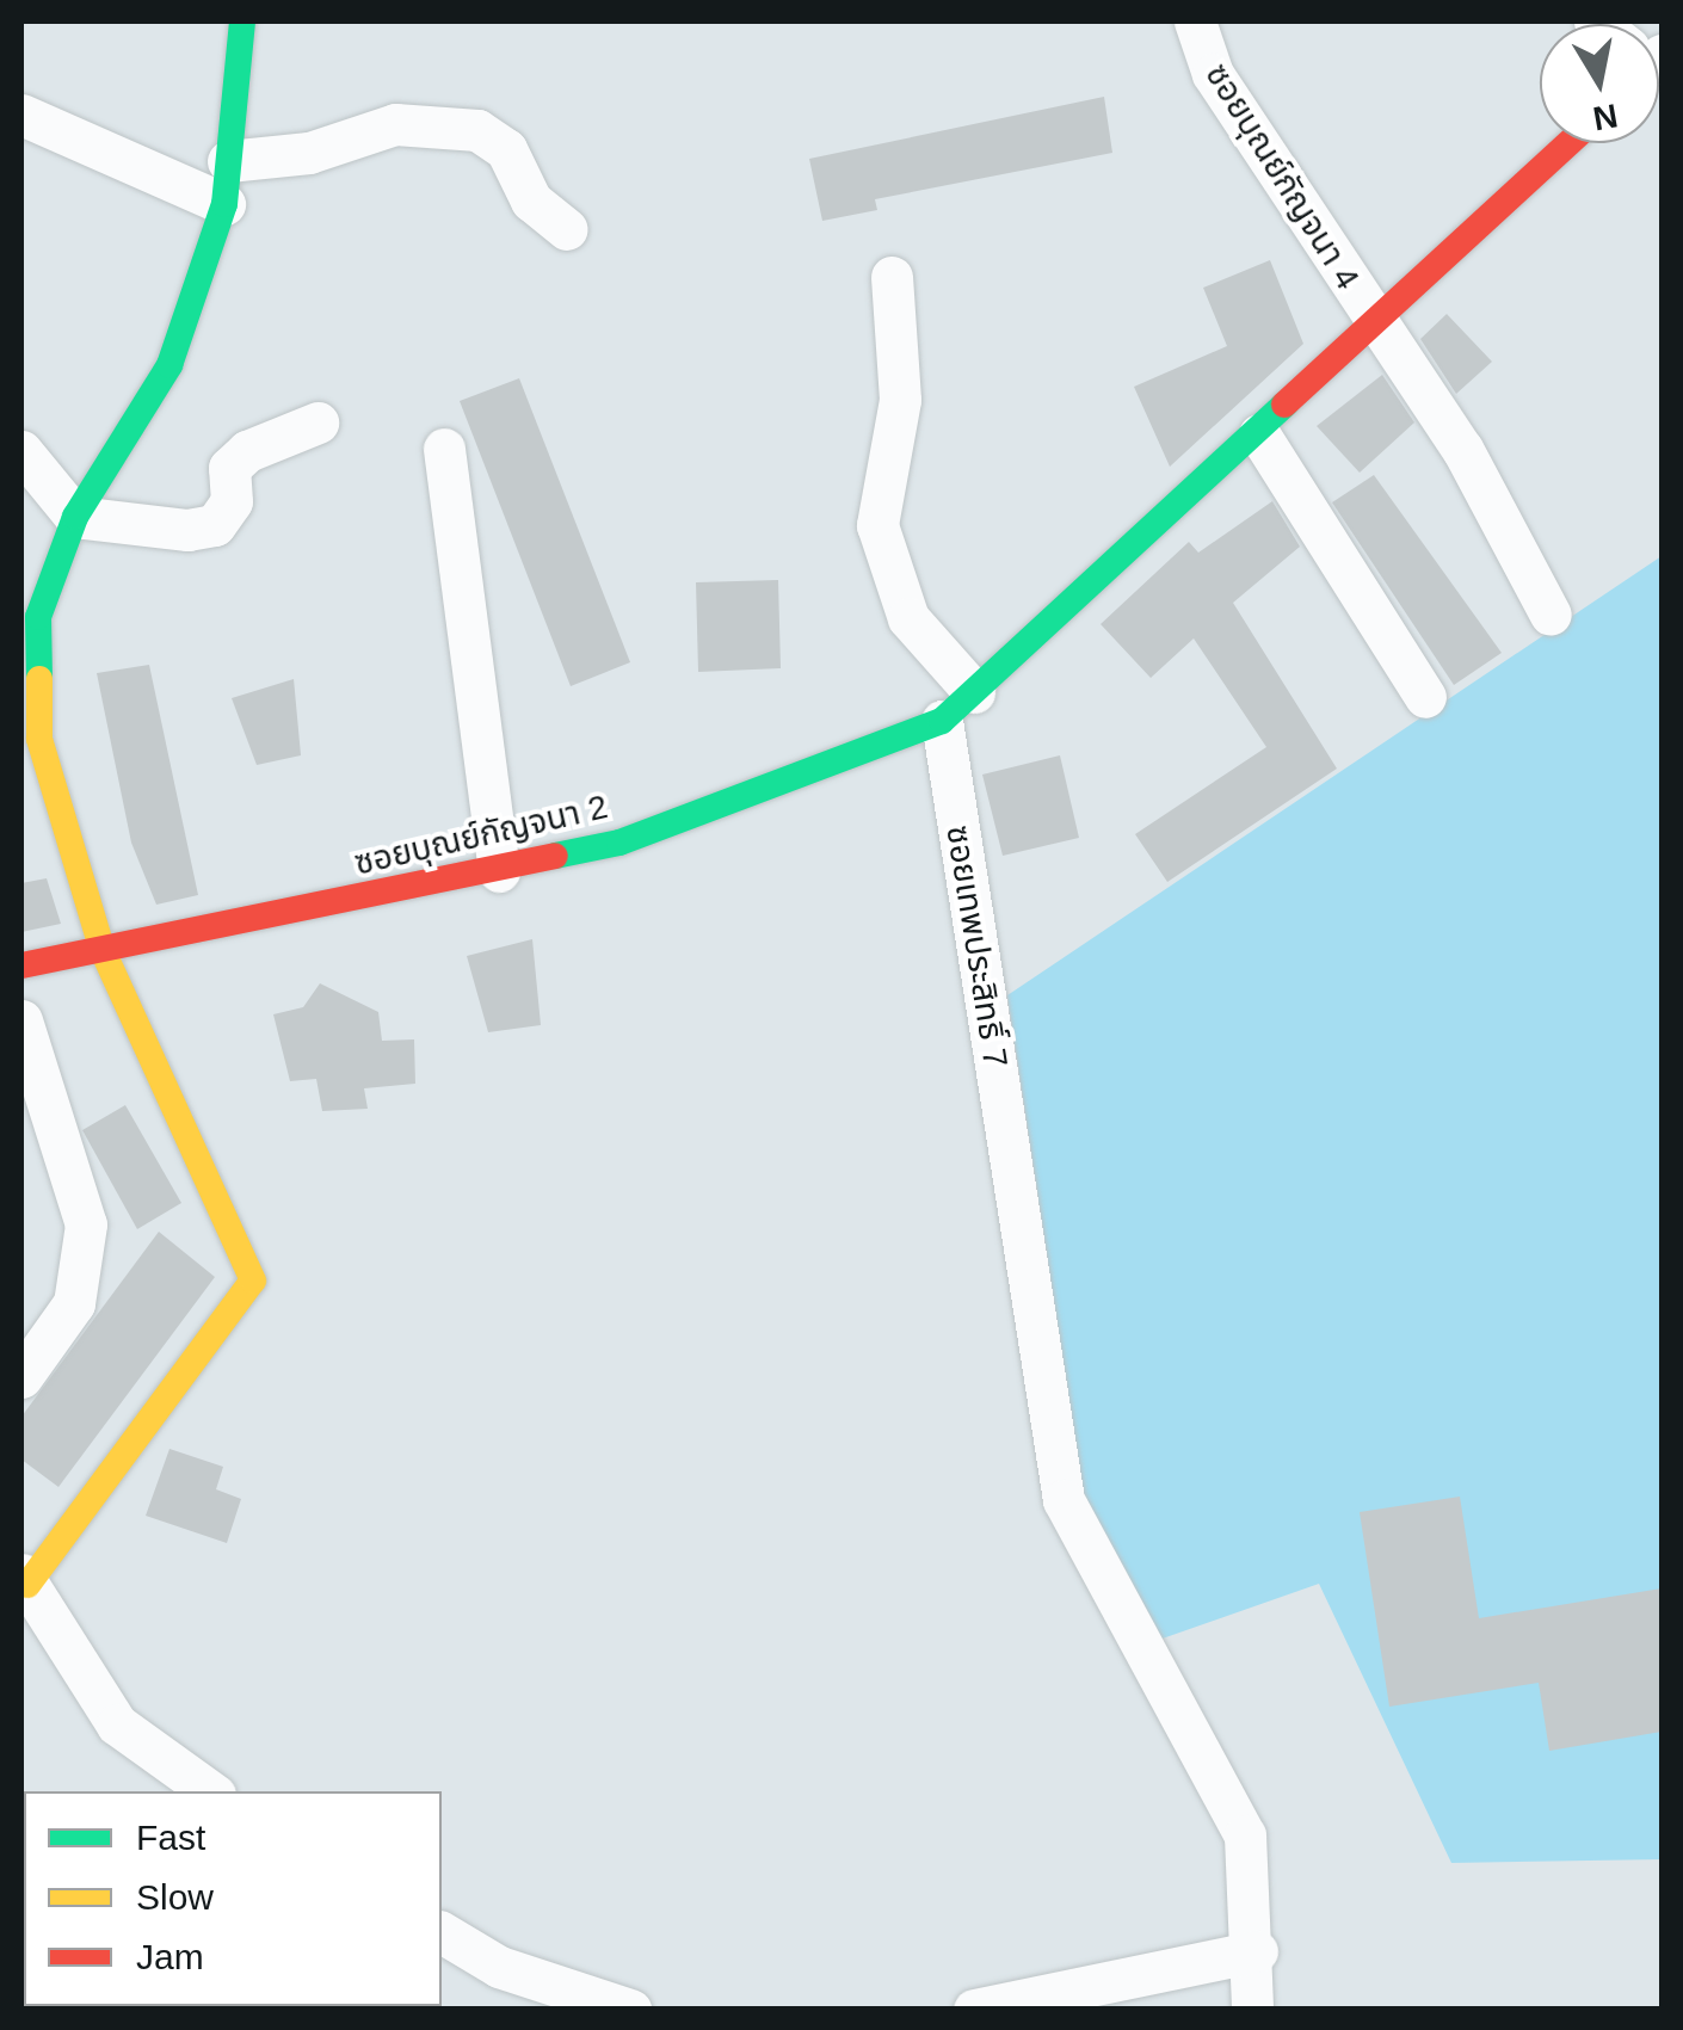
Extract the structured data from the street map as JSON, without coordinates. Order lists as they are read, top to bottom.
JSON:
{
  "streets": {
    "street": ["ซอยบุณย์กัญจนา 4", "ซอยบุณย์กัญจนา 2", "ซอยเทพประสิทธิ์ 7"]
  },
  "crossings": [
    ["ซอยบุณย์กัญจนา 2", "ซอยเทพประสิทธิ์ 7"]
  ],
  "legend": ["Fast", "Slow", "Jam"],
  "north": "bottom"
}
